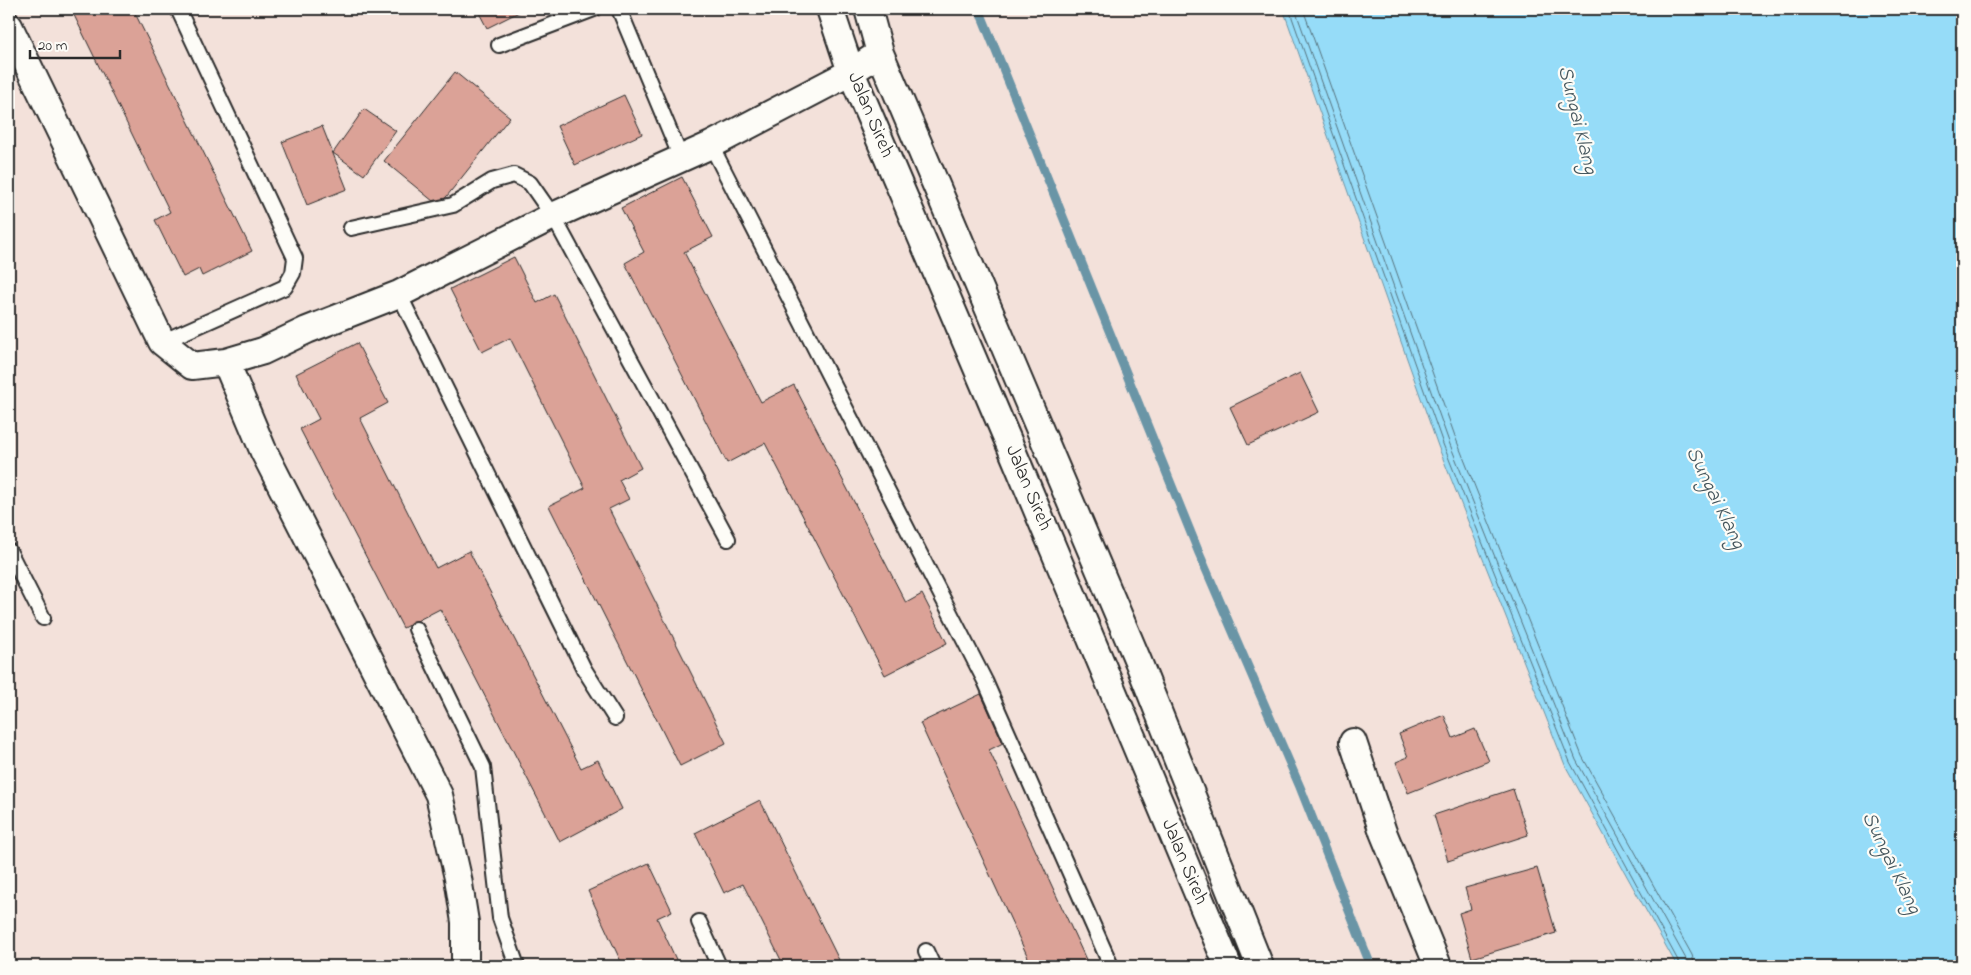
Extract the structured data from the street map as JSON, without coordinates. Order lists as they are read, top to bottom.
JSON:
{
  "streets": {
    "street": ["Jalan Sireh"]
  },
  "water": ["Sungai Klang"],
  "scale_bar": "20 m"
}
